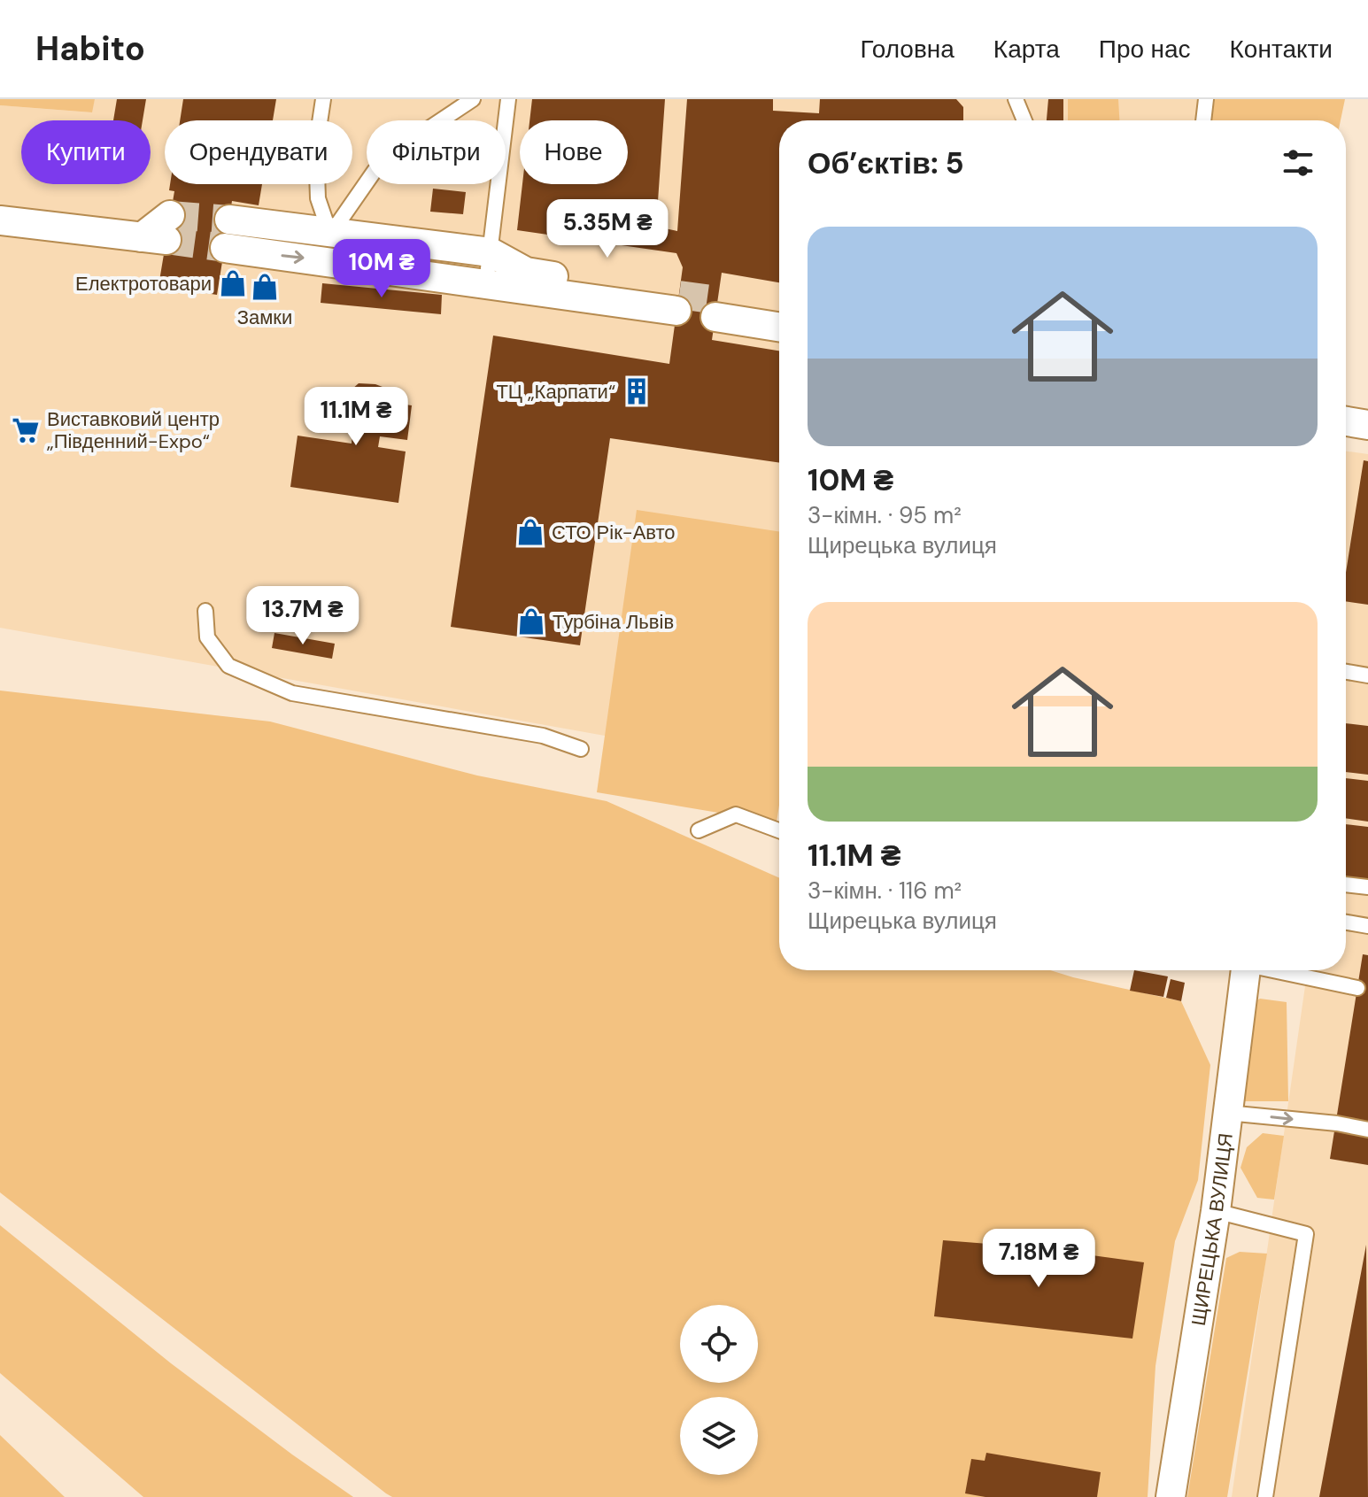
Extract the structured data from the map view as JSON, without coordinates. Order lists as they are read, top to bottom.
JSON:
{
  "streets": {
    "street": ["ЩИРЕЦЬКА ВУЛИЦЯ"]
  },
  "places": {
    "shop": [
      "Електротовари",
      "Замки",
      "СТО Рік-Авто",
      "Турбіна Львів"
    ],
    "building": ["ТЦ „Карпати“"],
    "supermarket": ["Виставковий центр „Південний-Expo“"]
  },
  "page": {
    "header": "Habito",
    "nav": [
      "Головна",
      "Карта",
      "Про нас",
      "Контакти"
    ],
    "chip": [
      "Купити",
      "Орендувати",
      "Фільтри",
      "Нове"
    ],
    "heading": "Об’єктів: 5",
    "price": [
      "5.35M ₴",
      "10M ₴",
      "11.1M ₴",
      "13.7M ₴",
      "7.18M ₴"
    ],
    "list": [
      {
        "name": "10M ₴",
        "note": "3-кімн. · 95 m² · Щирецька вулиця"
      },
      {
        "name": "11.1M ₴",
        "note": "3-кімн. · 116 m² · Щирецька вулиця"
      }
    ]
  }
}
